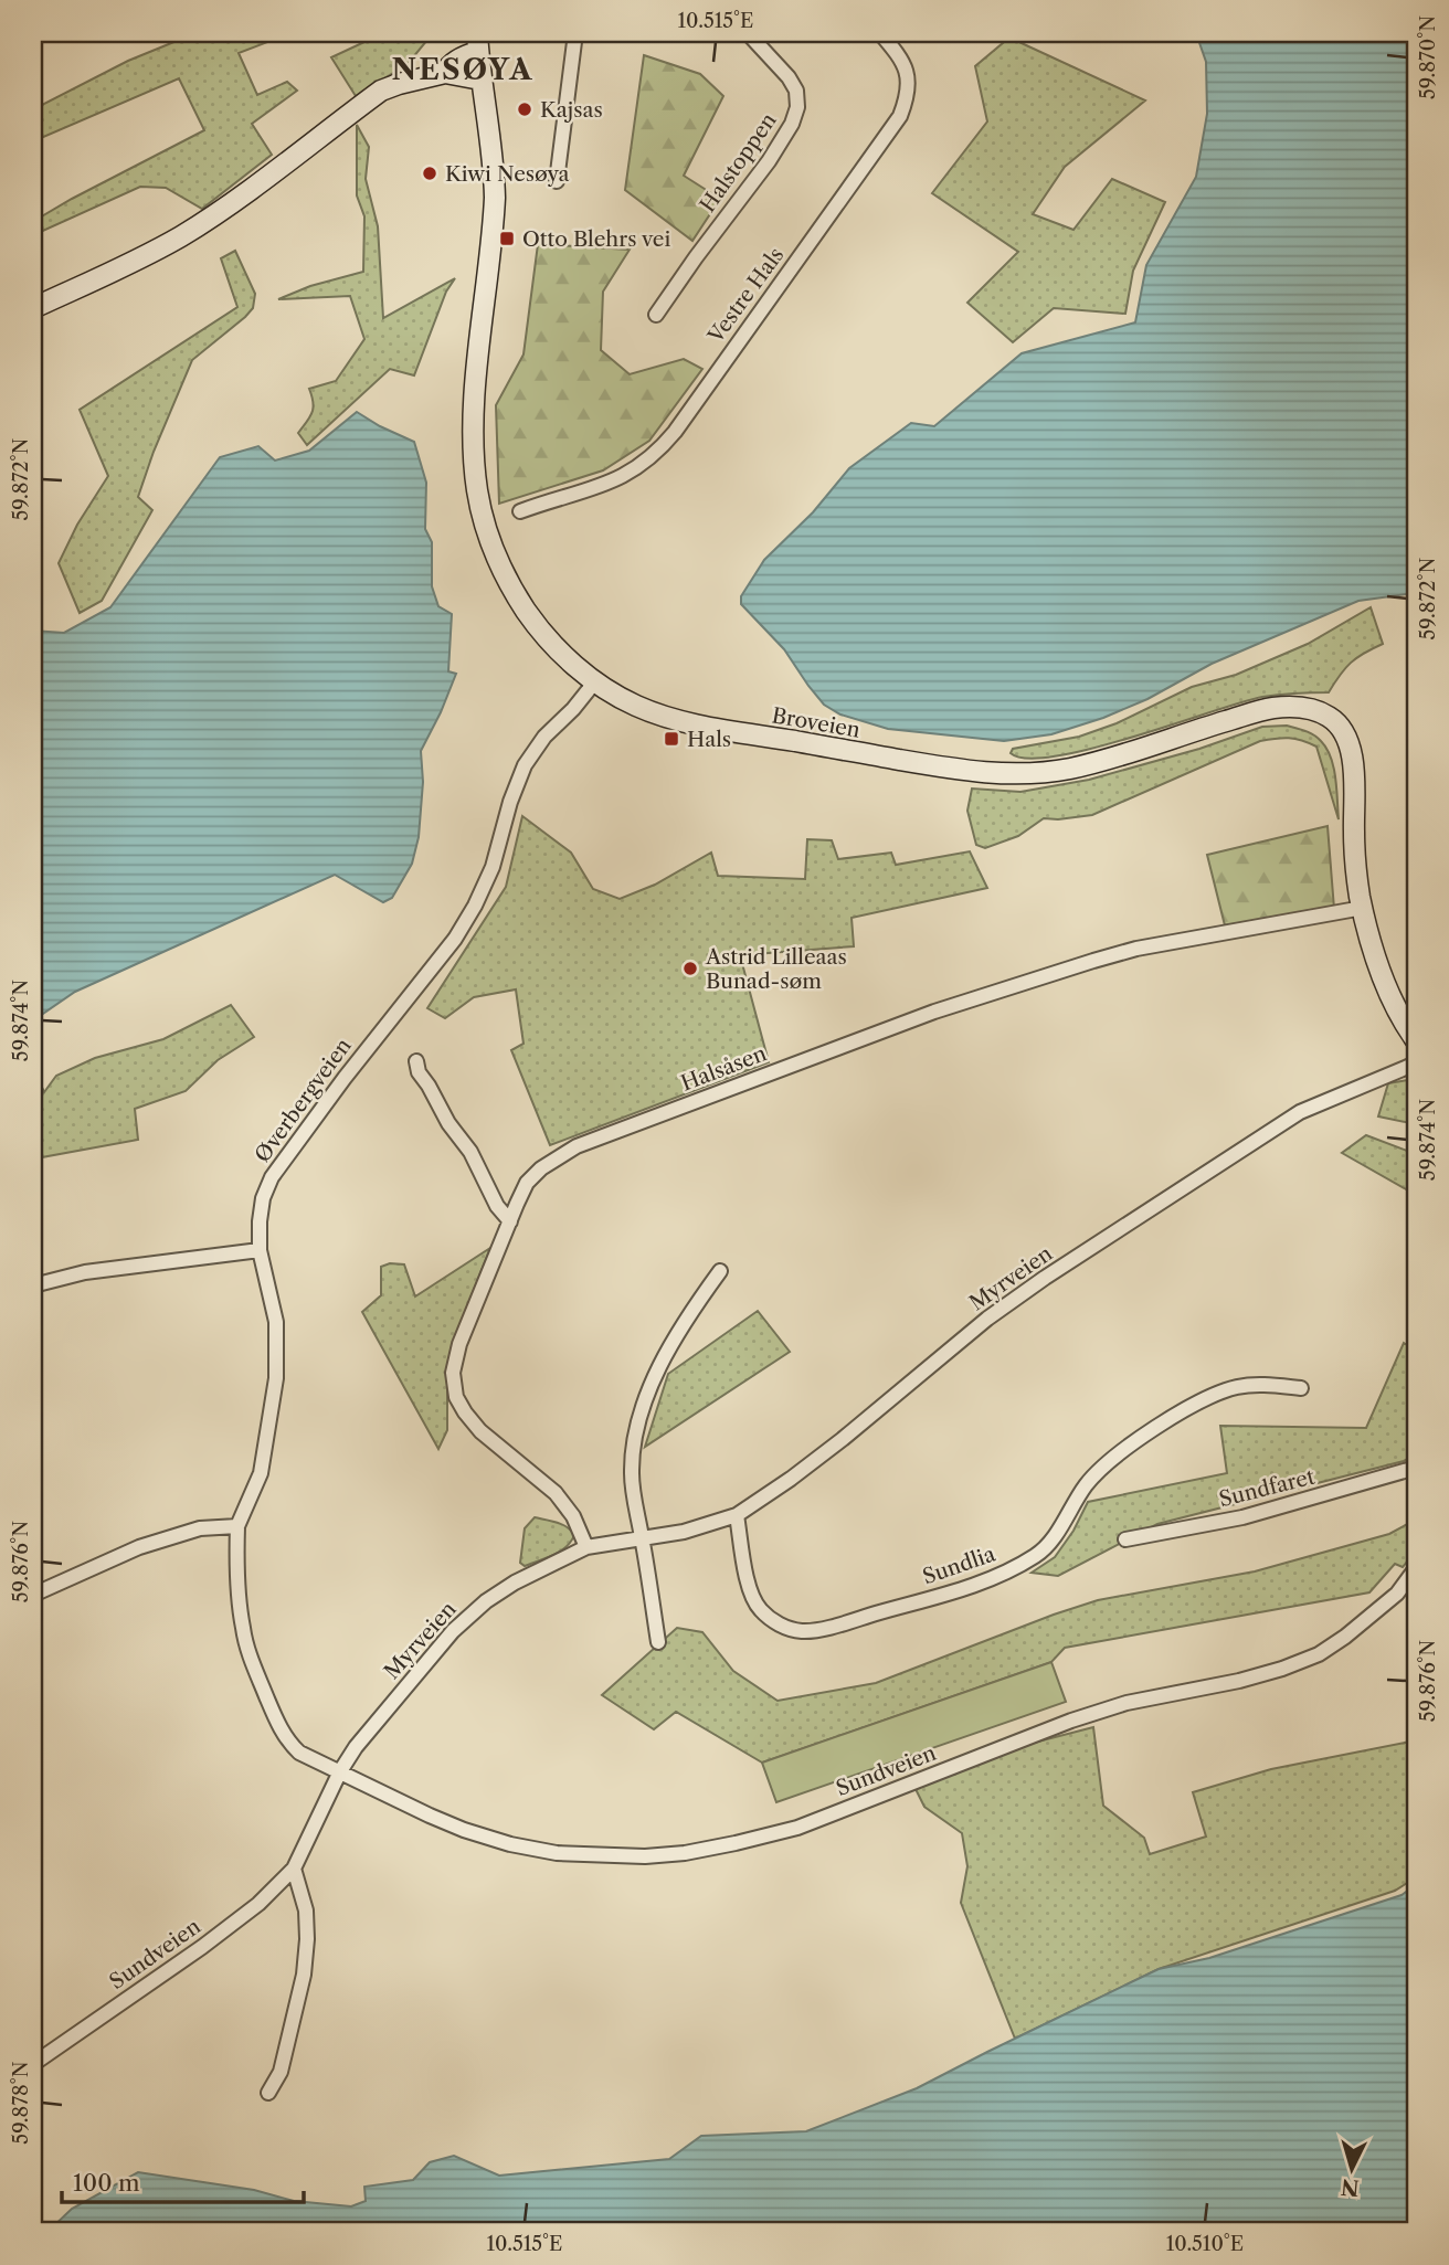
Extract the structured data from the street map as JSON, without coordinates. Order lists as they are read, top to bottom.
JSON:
{
  "streets": {
    "street": [
      "Halstoppen",
      "Vestre Hals",
      "Broveien",
      "Halsåsen",
      "Øverbergveien",
      "Myrveien",
      "Sundfaret",
      "Sundlia",
      "Sundveien"
    ]
  },
  "crossings": [
    ["Broveien", "Halsåsen"],
    ["Broveien", "Øverbergveien"],
    ["Halsåsen", "Myrveien"],
    ["Øverbergveien", "Sundveien"],
    ["Myrveien", "Sundlia"],
    ["Myrveien", "Sundveien"]
  ],
  "districts": ["NESØYA"],
  "places": {
    "other": ["Kajsas", "Kiwi Nesøya", "Astrid Lilleaas Bunad-søm"],
    "transit": ["Otto Blehrs vei", "Hals"]
  },
  "scale_bar": "100 m",
  "north": "bottom",
  "coordinates": [
    "10.515°E",
    "59.870°N",
    "59.872°N",
    "59.874°N",
    "59.876°N",
    "59.878°N",
    "10.510°E"
  ]
}
